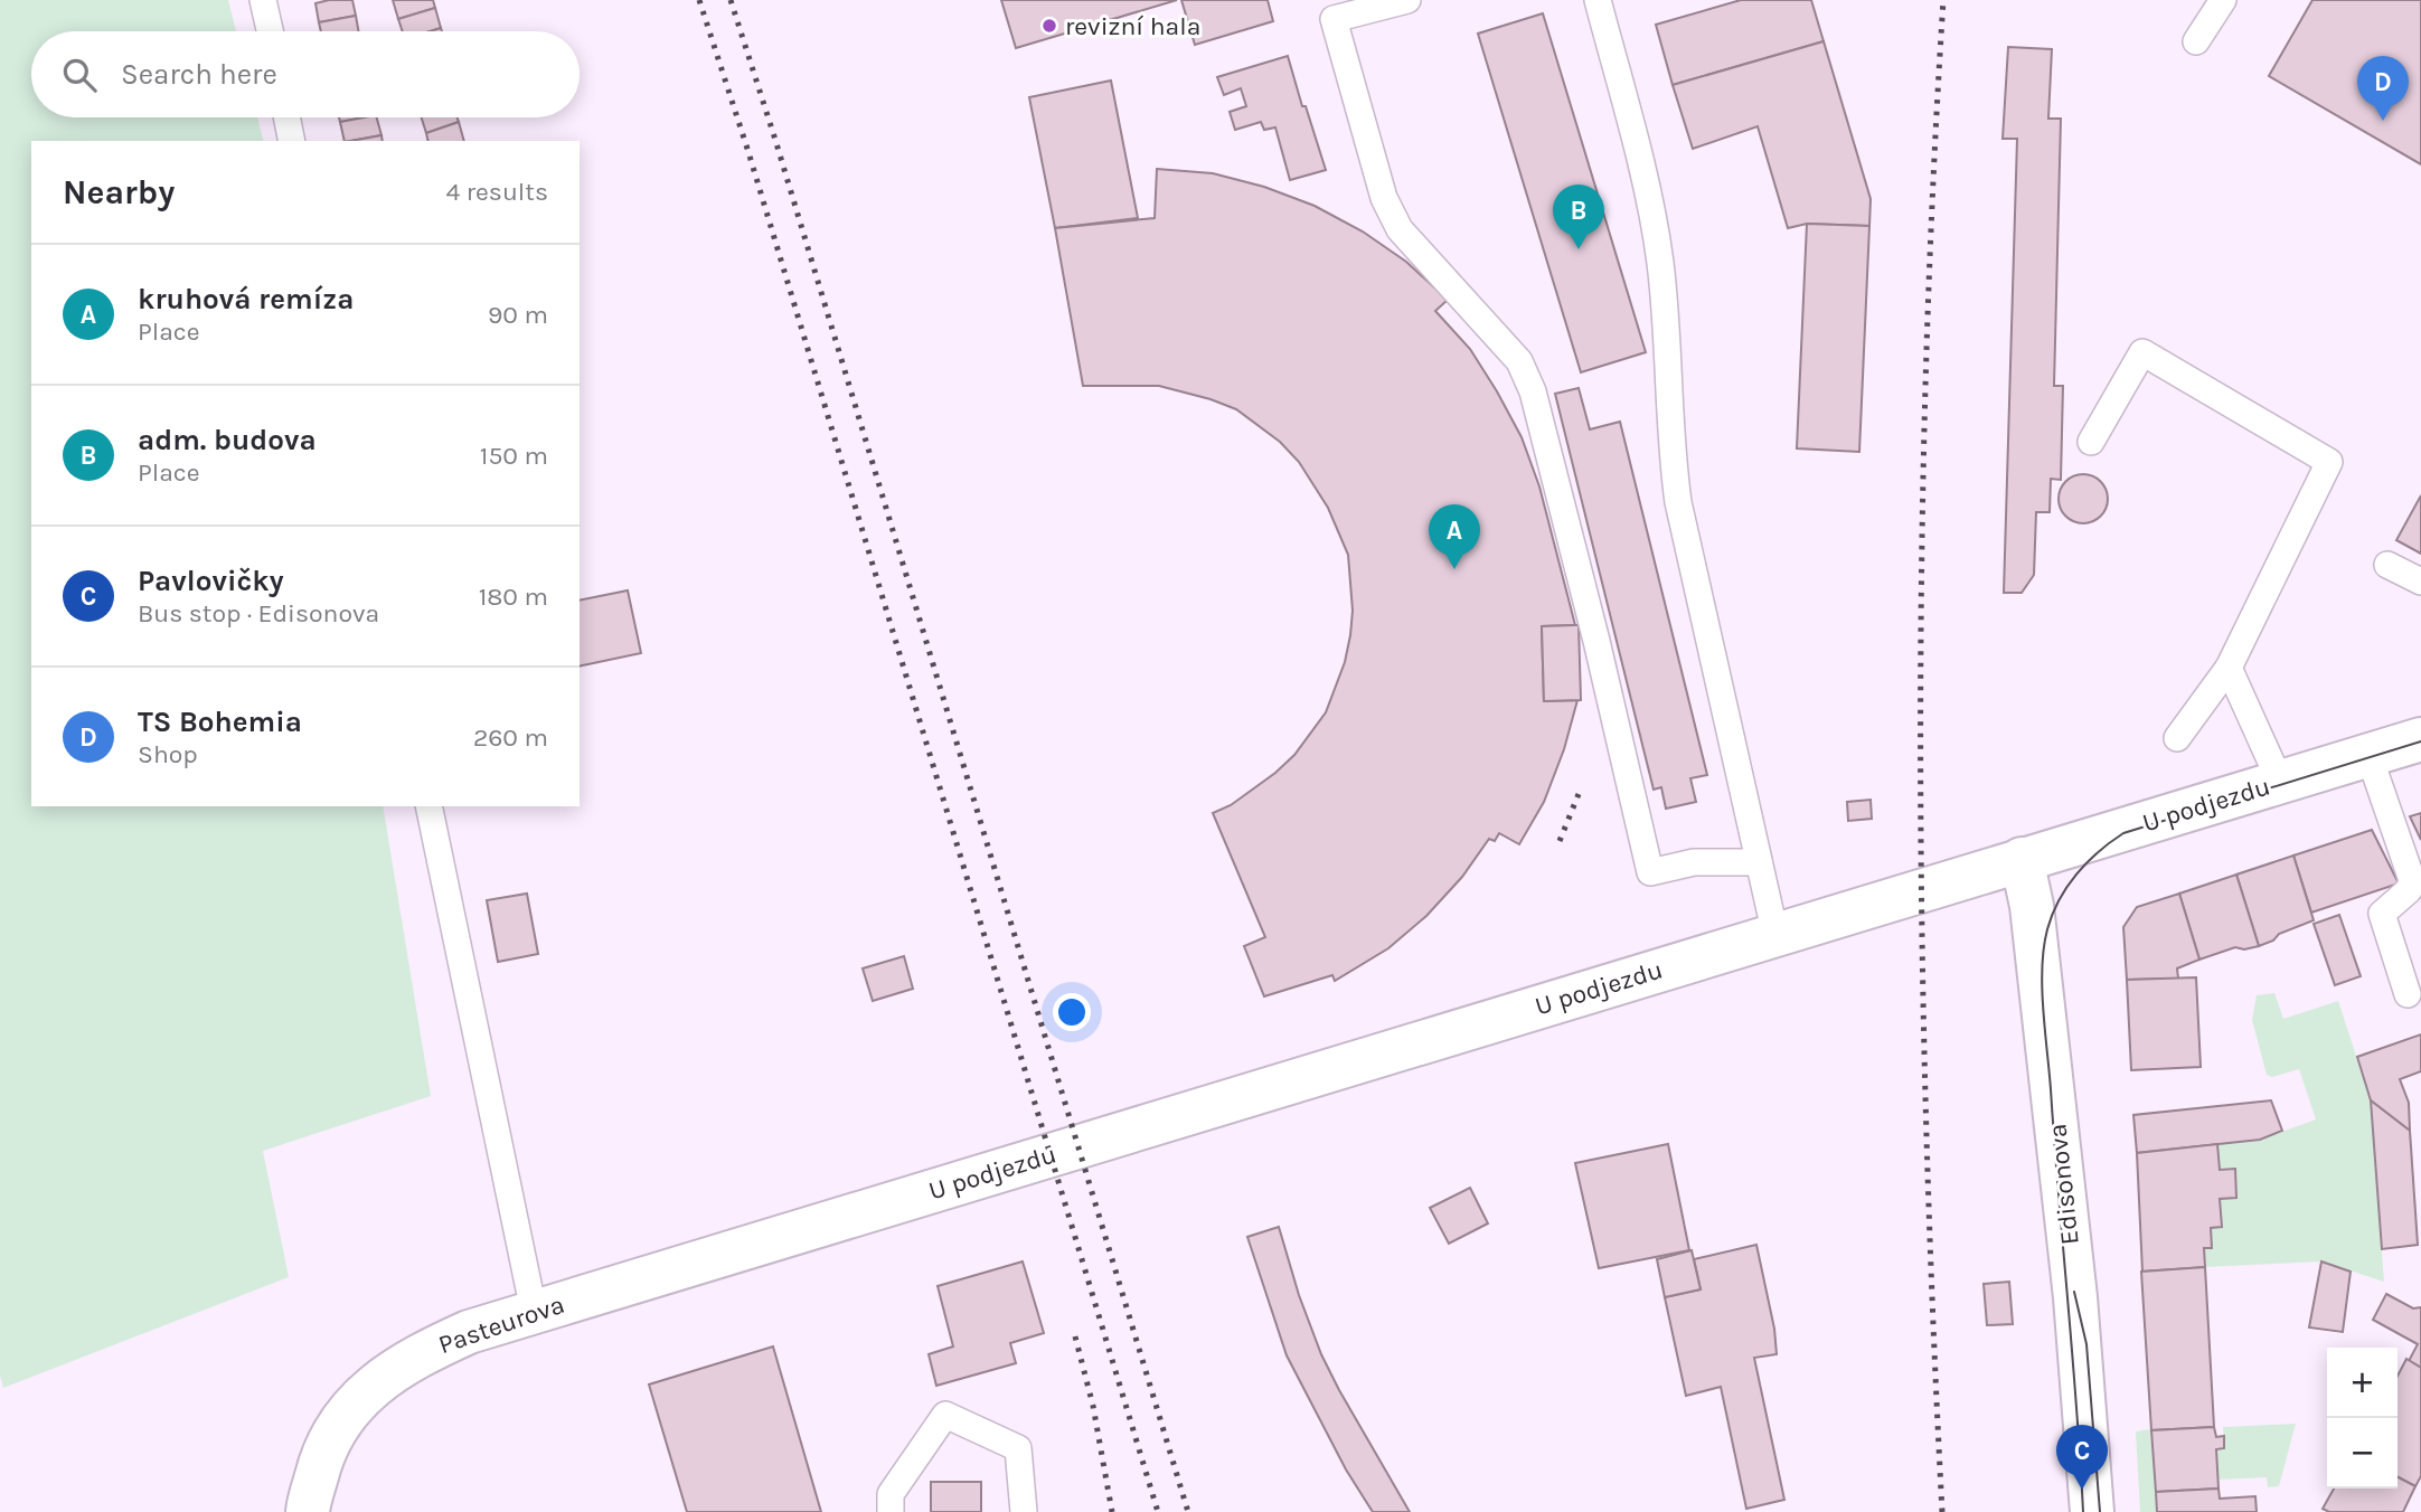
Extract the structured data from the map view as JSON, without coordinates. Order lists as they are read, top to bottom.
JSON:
{
  "streets": {
    "main road": ["U podjezdu", "Edisonova", "Pasteurova"]
  },
  "crossings": [
    ["U podjezdu", "Edisonova"],
    ["U podjezdu", "Pasteurova"]
  ],
  "places": ["revizní hala"],
  "page": {
    "search": "Search here",
    "pins": [
      "D",
      "B",
      "A",
      "C"
    ],
    "heading": ["Nearby", "4 results"],
    "list": [
      {
        "mark": "A",
        "name": "kruhová remíza",
        "note": "Place",
        "value": "90 m"
      },
      {
        "mark": "B",
        "name": "adm. budova",
        "note": "Place",
        "value": "150 m"
      },
      {
        "mark": "C",
        "name": "Pavlovičky",
        "note": "Bus stop · Edisonova",
        "value": "180 m"
      },
      {
        "mark": "D",
        "name": "TS Bohemia",
        "note": "Shop",
        "value": "260 m"
      }
    ],
    "map_buttons": ["+", "−"]
  }
}
